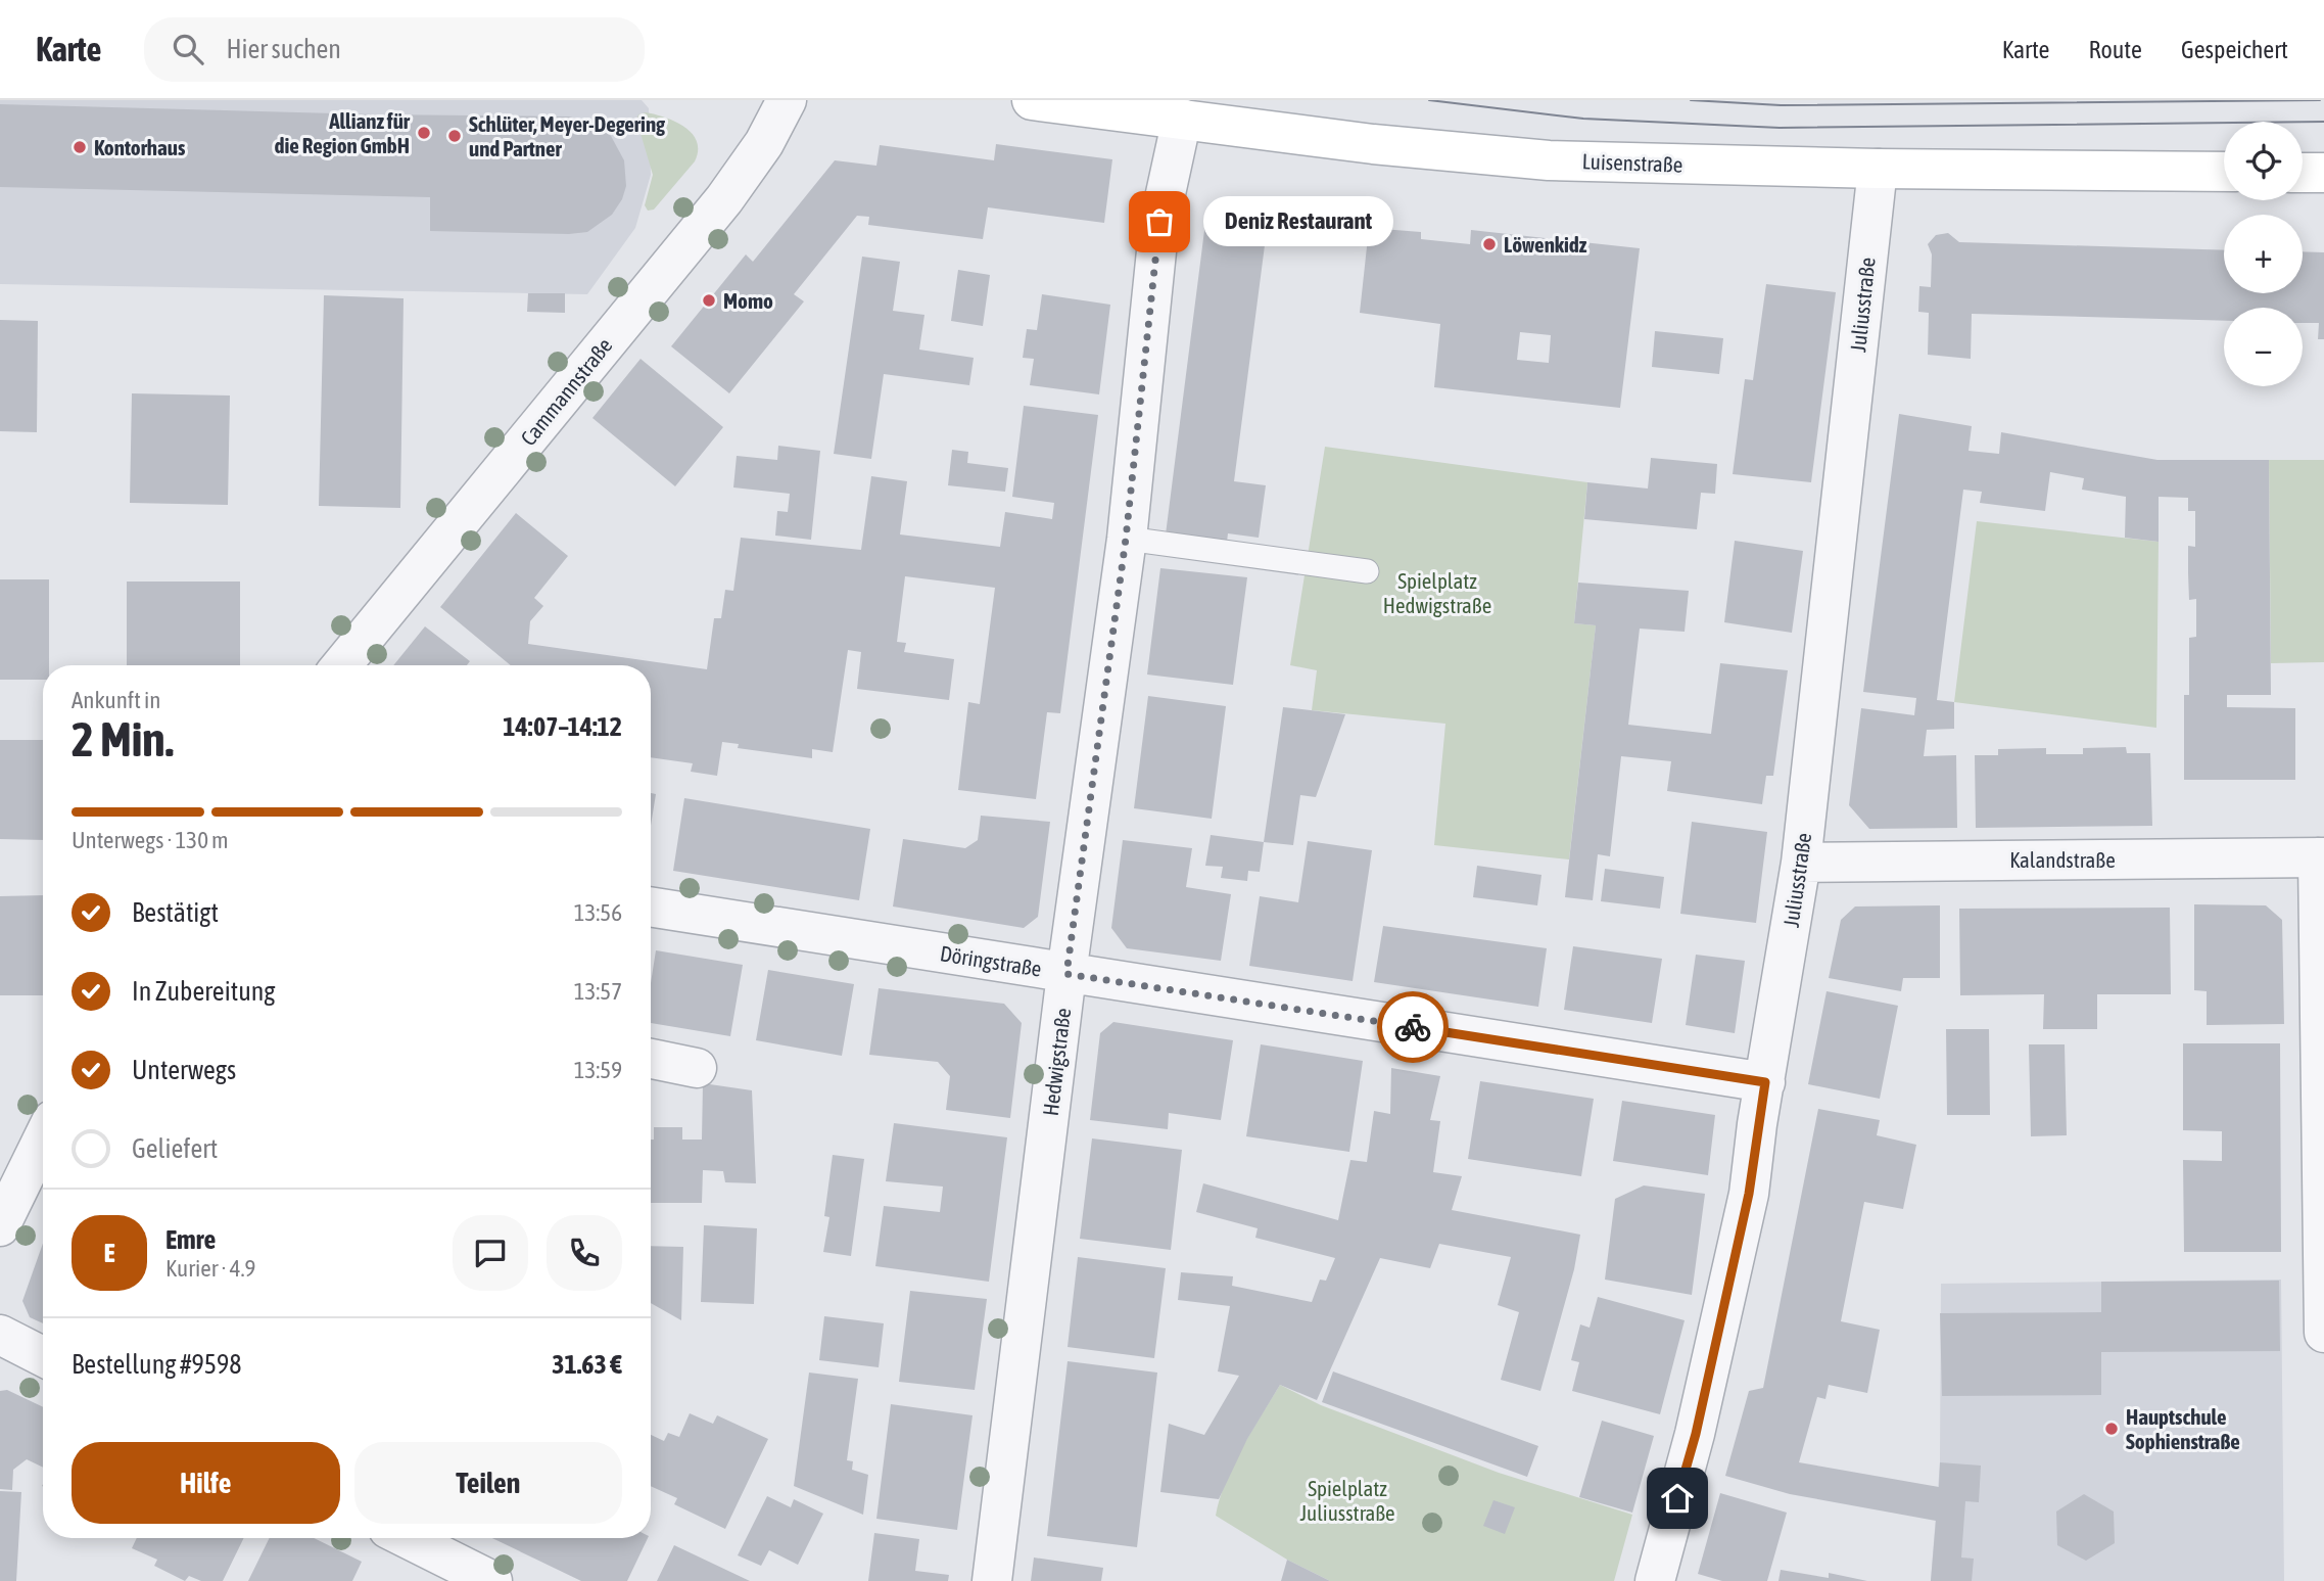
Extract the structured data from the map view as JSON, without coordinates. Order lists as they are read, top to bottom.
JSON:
{
  "streets": {
    "main road": ["Luisenstraße"],
    "street": [
      "Juliusstraße",
      "Cammannstraße",
      "Kalandstraße",
      "Döringstraße",
      "Hedwigstraße"
    ]
  },
  "crossings": [
    ["Luisenstraße", "Juliusstraße"],
    ["Luisenstraße", "Hedwigstraße"],
    ["Juliusstraße", "Kalandstraße"],
    ["Juliusstraße", "Döringstraße"],
    ["Döringstraße", "Hedwigstraße"]
  ],
  "parks": ["Spielplatz Hedwigstraße", "Spielplatz Juliusstraße"],
  "places": [
    "Allianz für die Region GmbH",
    "Schlüter, Meyer-Degering und Partner",
    "Kontorhaus",
    "Deniz Restaurant",
    "Löwenkidz",
    "Momo",
    "Hauptschule Sophienstraße"
  ],
  "page": {
    "header": "Karte",
    "search": "Hier suchen",
    "nav": ["Karte", "Route", "Gespeichert"],
    "map_buttons": ["+", "−"],
    "bubble": "Deniz Restaurant",
    "heading": ["2 Min.", "Ankunft in", "14:07–14:12"],
    "panel": [
      "Emre",
      "Kurier · 4.9",
      "Bestellung #9598",
      "31.63 €"
    ],
    "bar": "Unterwegs · 130 m",
    "list": [
      ["Bestätigt", "13:56"],
      ["In Zubereitung", "13:57"],
      ["Unterwegs", "13:59"],
      "Geliefert"
    ],
    "round": "E",
    "buttons": ["Hilfe", "Teilen"]
  }
}
